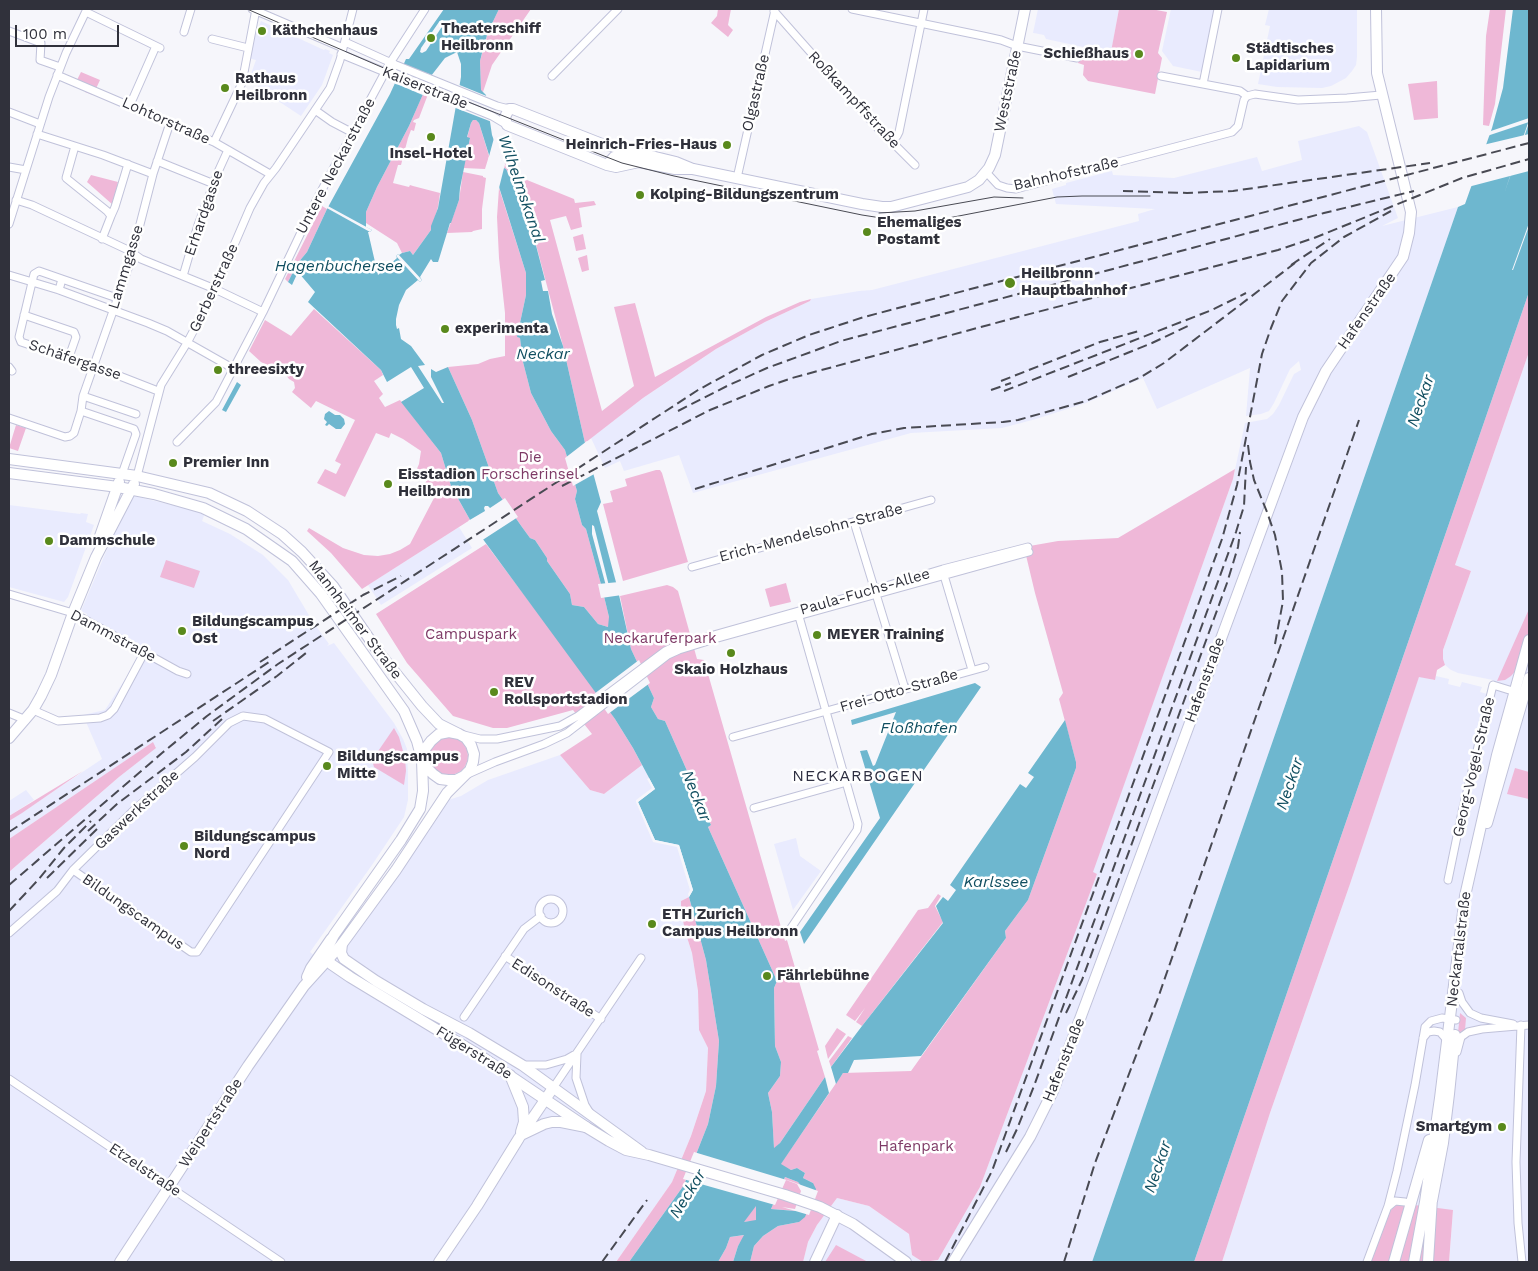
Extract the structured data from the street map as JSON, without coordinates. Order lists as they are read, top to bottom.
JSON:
{
  "streets": {
    "main road": [
      "Weststraße",
      "Hafenstraße",
      "Mannheimer Straße",
      "Neckartalstraße",
      "Fügerstraße",
      "Weipertstraße"
    ],
    "street": [
      "Kaiserstraße",
      "Olgastraße",
      "Roßkampffstraße",
      "Lohtorstraße",
      "Untere Neckarstraße",
      "Bahnhofstraße",
      "Erhardgasse",
      "Lammgasse",
      "Gerberstraße",
      "Schäfergasse",
      "Erich-Mendelsohn-Straße",
      "Paula-Fuchs-Allee",
      "Dammstraße",
      "Frei-Otto-Straße",
      "Georg-Vogel-Straße",
      "Gaswerkstraße",
      "Bildungscampus",
      "Edisonstraße",
      "Etzelstraße"
    ]
  },
  "crossings": [
    ["Kaiserstraße", "Untere Neckarstraße"],
    ["Kaiserstraße", "Gerberstraße"],
    ["Weststraße", "Bahnhofstraße"],
    ["Olgastraße", "Roßkampffstraße"],
    ["Lohtorstraße", "Erhardgasse"],
    ["Lohtorstraße", "Lammgasse"],
    ["Lohtorstraße", "Gerberstraße"],
    ["Lammgasse", "Schäfergasse"],
    ["Gerberstraße", "Schäfergasse"],
    ["Gerberstraße", "Mannheimer Straße"],
    ["Paula-Fuchs-Allee", "Mannheimer Straße"],
    ["Mannheimer Straße", "Weipertstraße"],
    ["Georg-Vogel-Straße", "Neckartalstraße"],
    ["Gaswerkstraße", "Bildungscampus"],
    ["Edisonstraße", "Fügerstraße"],
    ["Fügerstraße", "Weipertstraße"],
    ["Weipertstraße", "Etzelstraße"]
  ],
  "districts": ["NECKARBOGEN"],
  "water": [
    "Wilhelmskanal",
    "Hagenbuchersee",
    "Neckar",
    "Floßhafen",
    "Karlssee"
  ],
  "parks": [
    "Die Forscherinsel",
    "Campuspark",
    "Neckaruferpark",
    "Hafenpark"
  ],
  "places": [
    "Käthchenhaus",
    "Theaterschiff Heilbronn",
    "Schießhaus",
    "Städtisches Lapidarium",
    "Rathaus Heilbronn",
    "Insel-Hotel",
    "Heinrich-Fries-Haus",
    "Kolping-Bildungszentrum",
    "Ehemaliges Postamt",
    "Heilbronn Hauptbahnhof",
    "experimenta",
    "threesixty",
    "Premier Inn",
    "Eisstadion Heilbronn",
    "Dammschule",
    "Bildungscampus Ost",
    "MEYER Training",
    "Skaio Holzhaus",
    "REV Rollsportstadion",
    "Bildungscampus Mitte",
    "Bildungscampus Nord",
    "ETH Zurich Campus Heilbronn",
    "Fährlebühne",
    "Smartgym"
  ],
  "scale_bar": "100 m"
}
